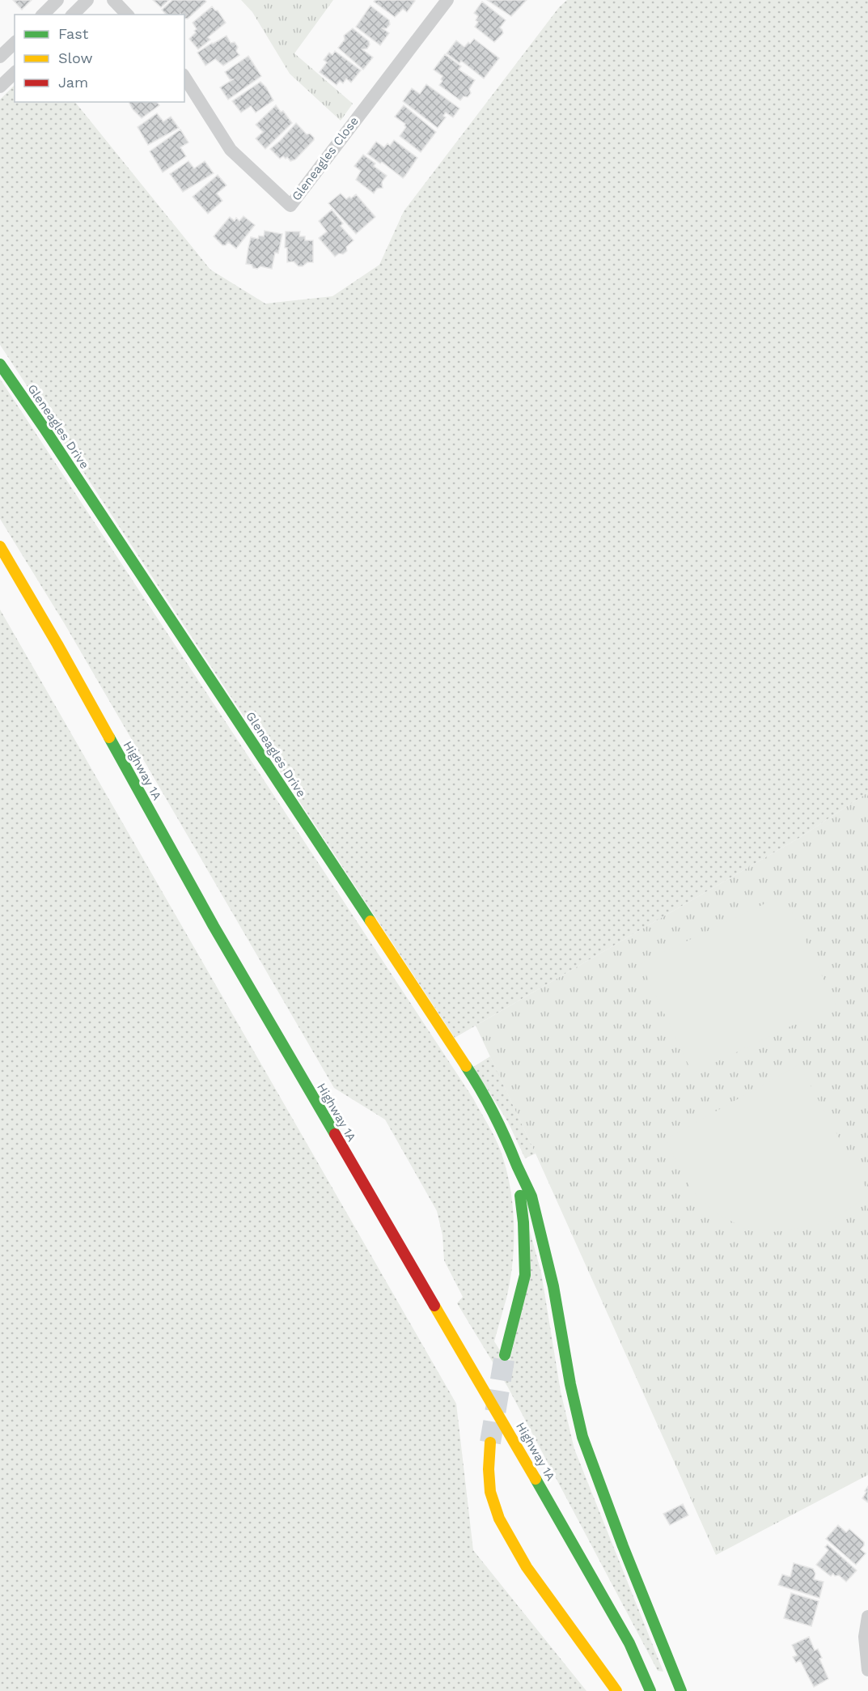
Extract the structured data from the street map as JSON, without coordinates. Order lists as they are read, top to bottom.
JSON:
{
  "streets": {
    "main road": ["Gleneagles Drive", "Highway 1A"],
    "street": ["Gleneagles Close"]
  },
  "legend": ["Fast", "Slow", "Jam"]
}
